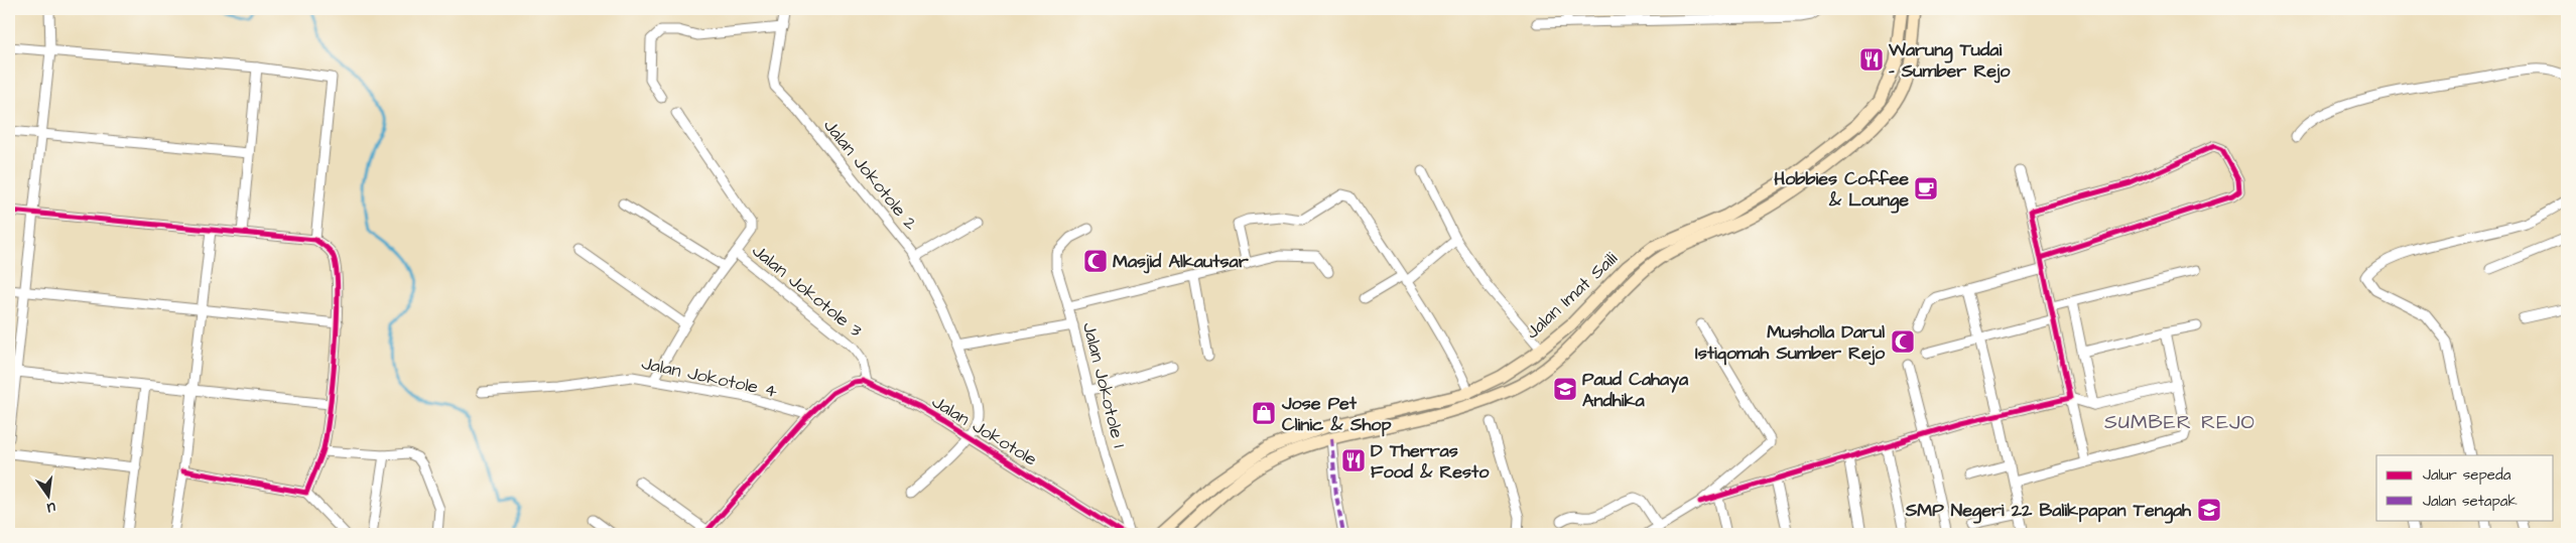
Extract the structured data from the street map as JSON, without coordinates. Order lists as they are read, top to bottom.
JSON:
{
  "streets": {
    "main road": ["Jalan Imat Saili"],
    "street": [
      "Jalan Jokotole 2",
      "Jalan Jokotole 3",
      "Jalan Jokotole 4",
      "Jalan Jokotole 1",
      "Jalan Jokotole"
    ]
  },
  "crossings": [
    ["Jalan Jokotole 2", "Jalan Jokotole"],
    ["Jalan Jokotole 3", "Jalan Jokotole 4"],
    ["Jalan Jokotole 3", "Jalan Jokotole"]
  ],
  "districts": ["SUMBER REJO"],
  "places": {
    "restaurant": ["Warung Tudai - Sumber Rejo", "D Therras Food & Resto"],
    "cafe": ["Hobbies Coffee & Lounge"],
    "mosque": ["Masjid Alkautsar", "Musholla Darul Istiqomah Sumber Rejo"],
    "school or university": ["Paud Cahaya Andhika", "SMP Negeri 22 Balikpapan Tengah"],
    "shop": ["Jose Pet Clinic & Shop"]
  },
  "legend": ["Jalur sepeda", "Jalan setapak"],
  "north": "bottom"
}
